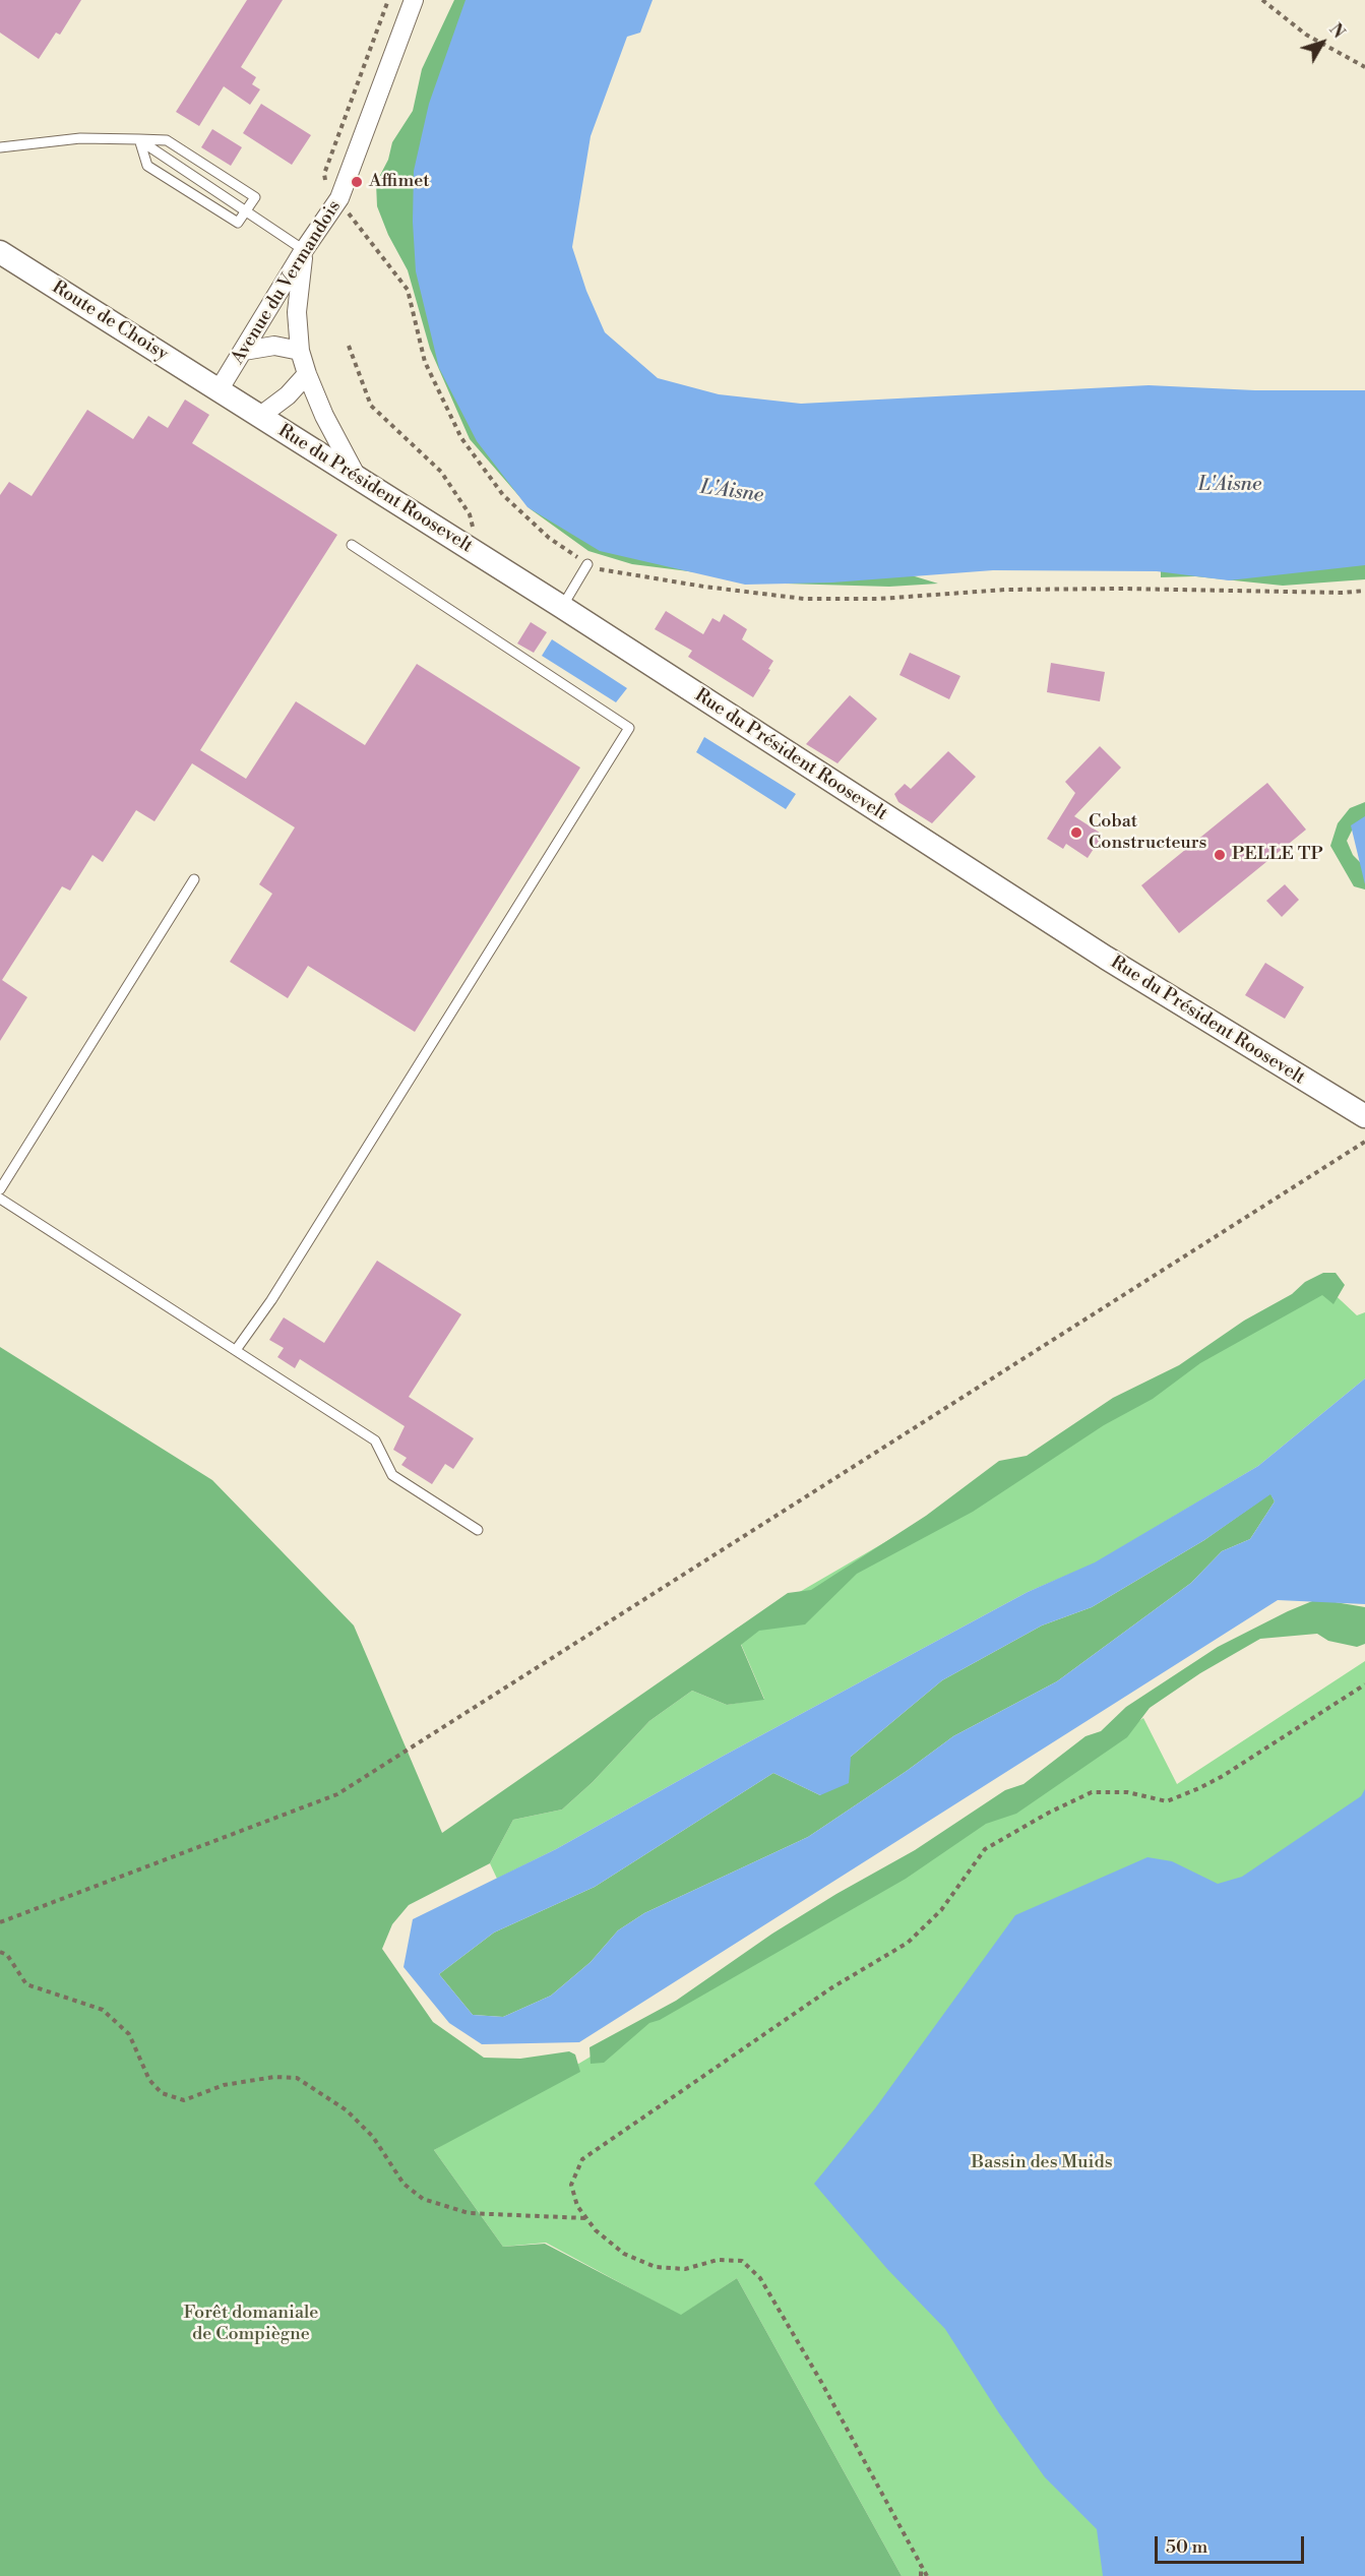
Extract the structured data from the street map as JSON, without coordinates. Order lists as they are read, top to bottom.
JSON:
{
  "streets": {
    "street": ["Avenue du Vermandois", "Route de Choisy", "Rue du Président Roosevelt"]
  },
  "crossings": [
    ["Avenue du Vermandois", "Route de Choisy"],
    ["Avenue du Vermandois", "Rue du Président Roosevelt"],
    ["Route de Choisy", "Rue du Président Roosevelt"]
  ],
  "water": ["L'Aisne"],
  "parks": ["Bassin des Muids", "Forêt domaniale de Compiègne"],
  "places": ["Affimet", "Cobat Constructeurs", "PELLE TP"],
  "scale_bar": "50 m",
  "north": "top right"
}
